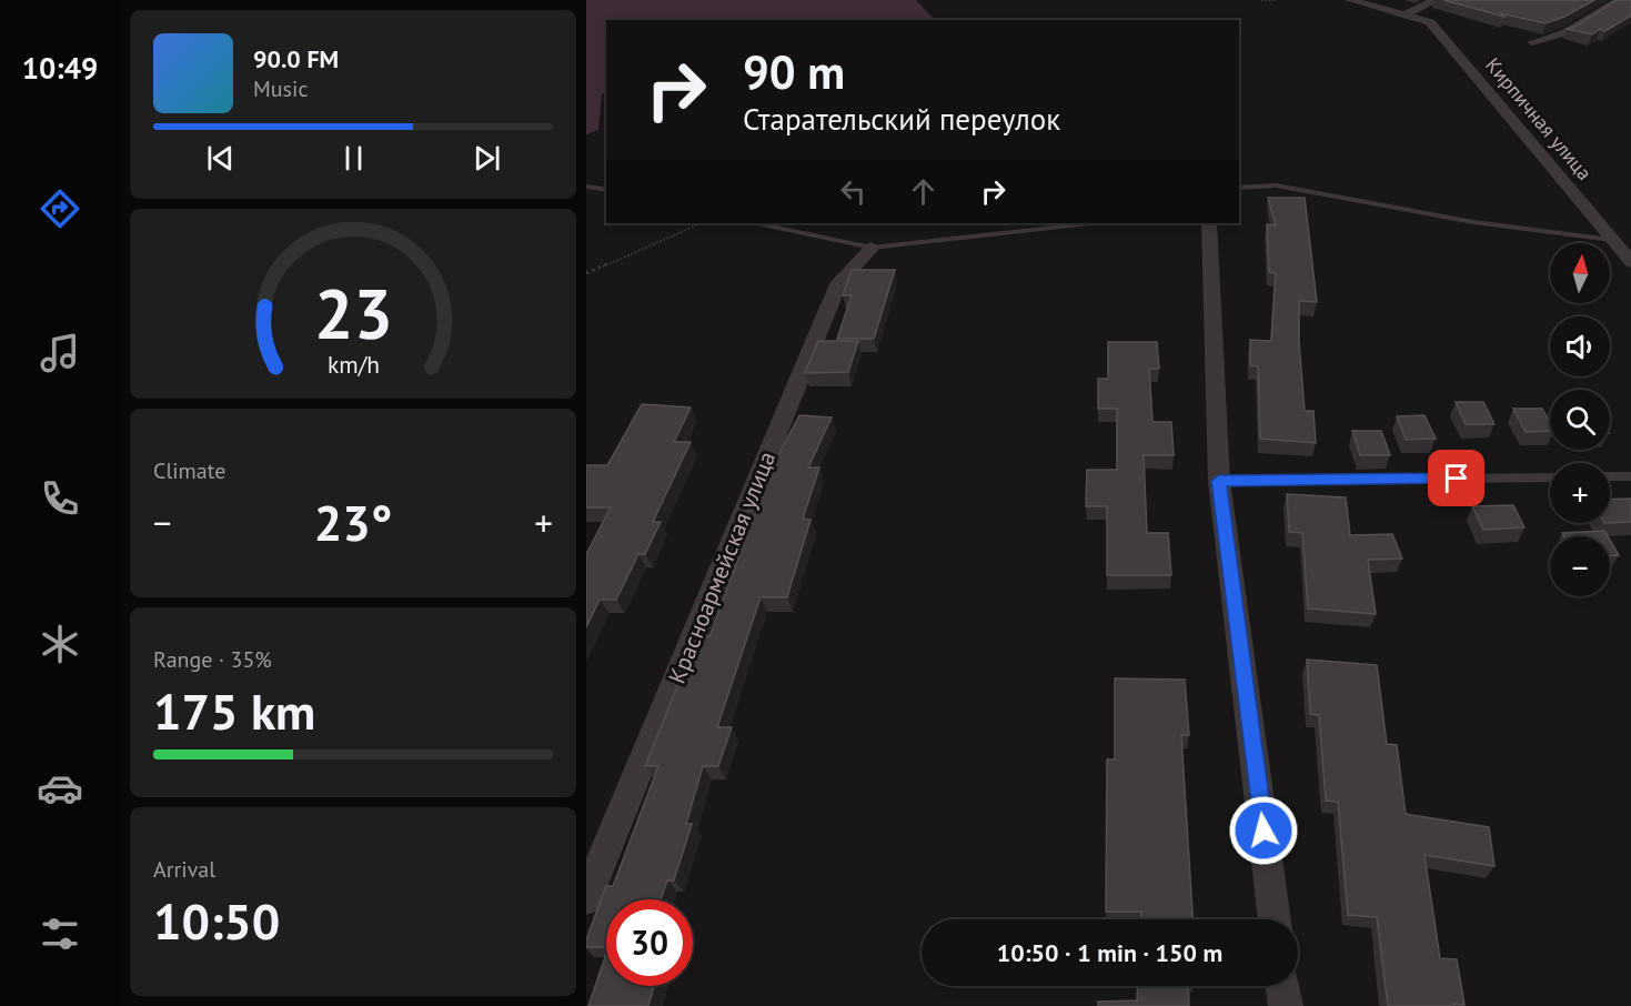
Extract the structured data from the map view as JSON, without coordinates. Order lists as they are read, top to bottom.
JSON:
{
  "streets": {
    "street": ["Кирпичная улица", "Красноармейская улица"]
  },
  "north": "top",
  "page": {
    "tabs": "10:49",
    "turn": ["90 m", "Старательский переулок"],
    "song": ["90.0 FM", "Music"],
    "map_buttons": ["+", "−"],
    "tile": [
      "Climate",
      ["Range · 35%", "175 km"],
      ["Arrival", "10:50"]
    ],
    "heat": ["−", "23°", "+"],
    "limit": "30",
    "trip": "10:50 · 1 min · 150 m",
    "gauge": ["23", "km/h"]
  }
}
